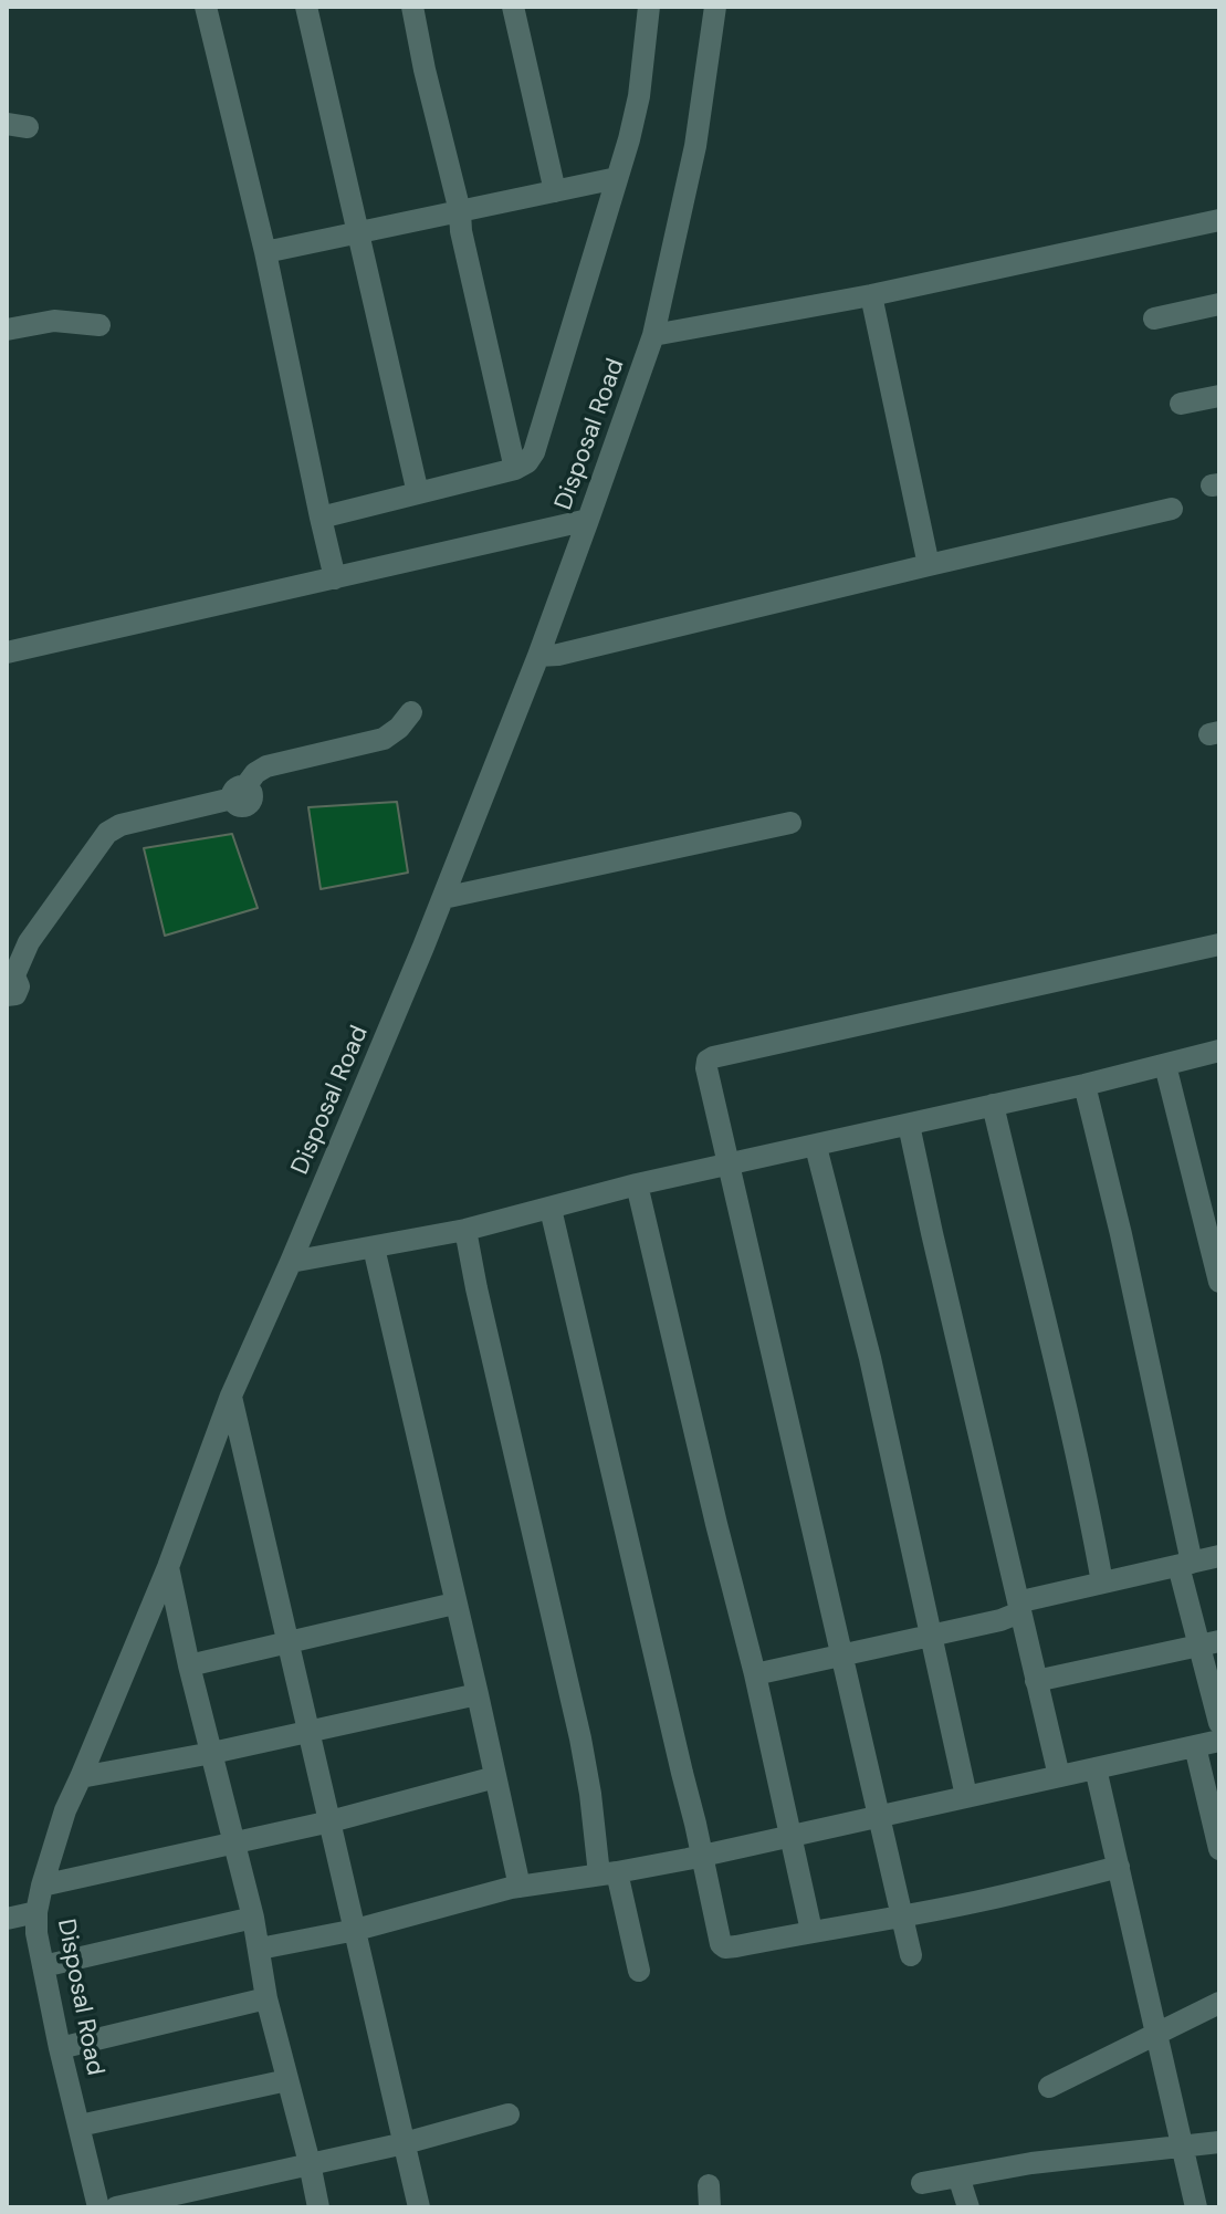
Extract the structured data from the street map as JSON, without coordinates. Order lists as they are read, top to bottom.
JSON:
{
  "streets": {
    "street": ["Disposal Road"]
  }
}
